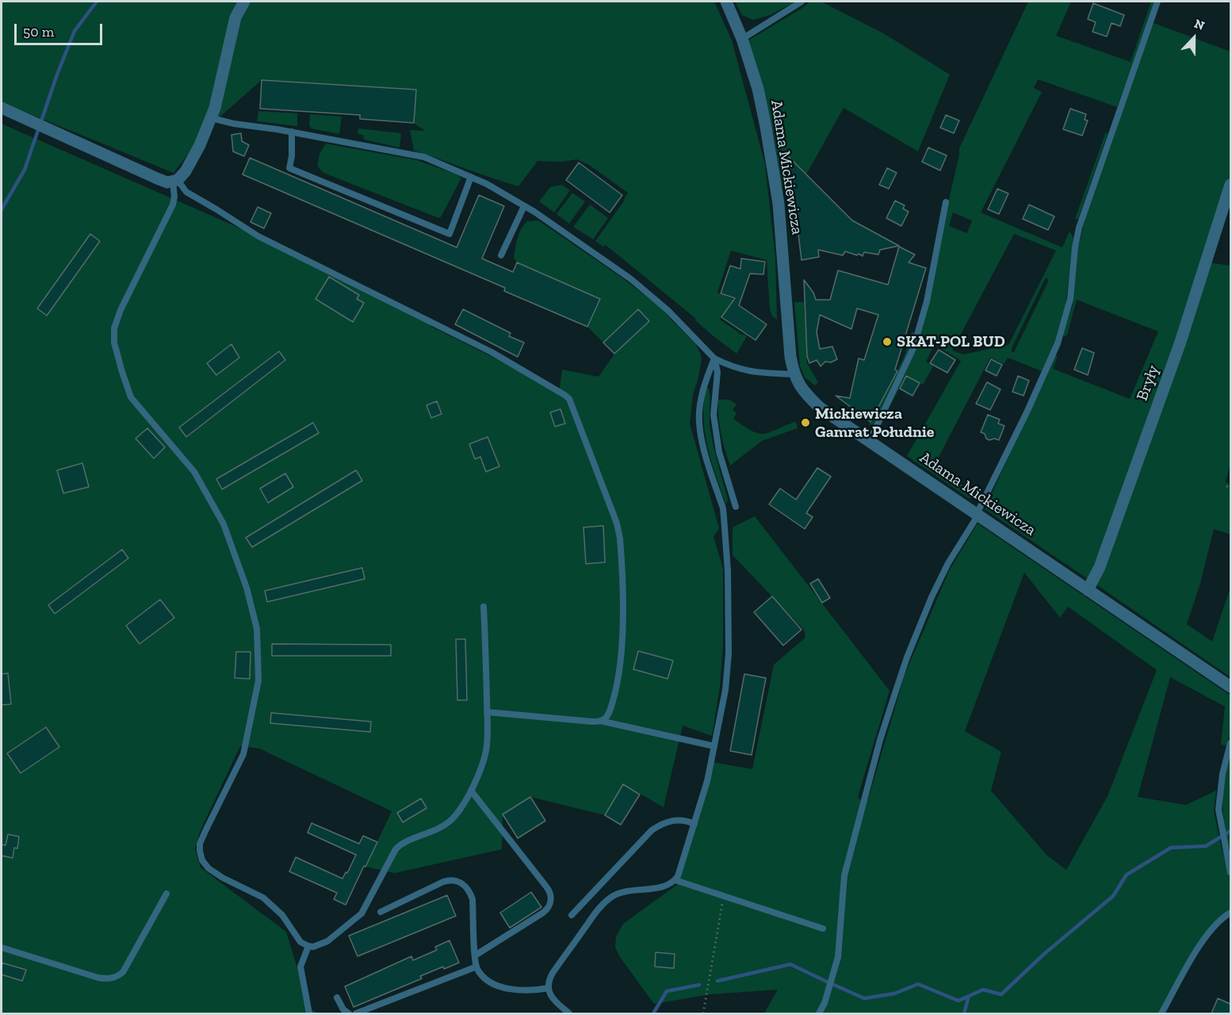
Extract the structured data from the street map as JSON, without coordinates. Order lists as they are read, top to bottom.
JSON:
{
  "streets": {
    "street": ["Adama Mickiewicza", "Bryły"]
  },
  "crossings": [
    ["Adama Mickiewicza", "Bryły"]
  ],
  "places": ["SKAT-POL BUD", "Mickiewicza Gamrat Południe"],
  "scale_bar": "50 m",
  "north": "top"
}
